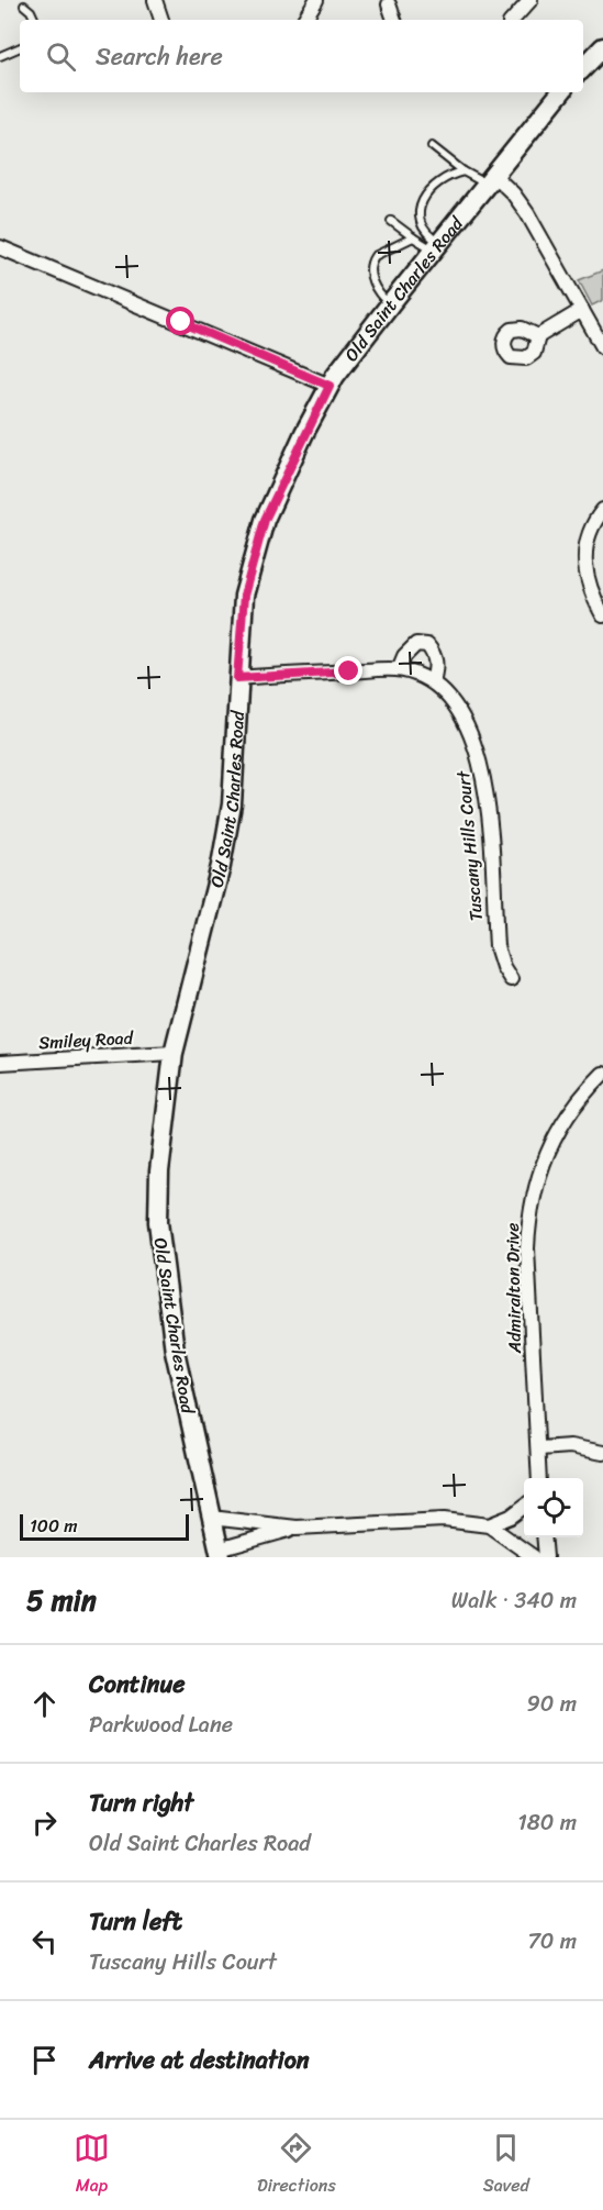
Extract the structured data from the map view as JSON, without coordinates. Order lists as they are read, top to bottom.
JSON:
{
  "streets": {
    "street": [
      "Old Saint Charles Road",
      "Tuscany Hills Court",
      "Smiley Road",
      "Admiralton Drive"
    ]
  },
  "crossings": [
    ["Old Saint Charles Road", "Smiley Road"]
  ],
  "scale_bar": "100 m",
  "page": {
    "search": "Search here",
    "scale": "100 m",
    "heading": ["5 min", "Walk · 340 m"],
    "list": [
      ["Continue", "Parkwood Lane", "90 m"],
      ["Turn right", "Old Saint Charles Road", "180 m"],
      ["Turn left", "Tuscany Hills Court", "70 m"],
      "Arrive at destination"
    ],
    "nav": ["Map", "Directions", "Saved"]
  }
}
